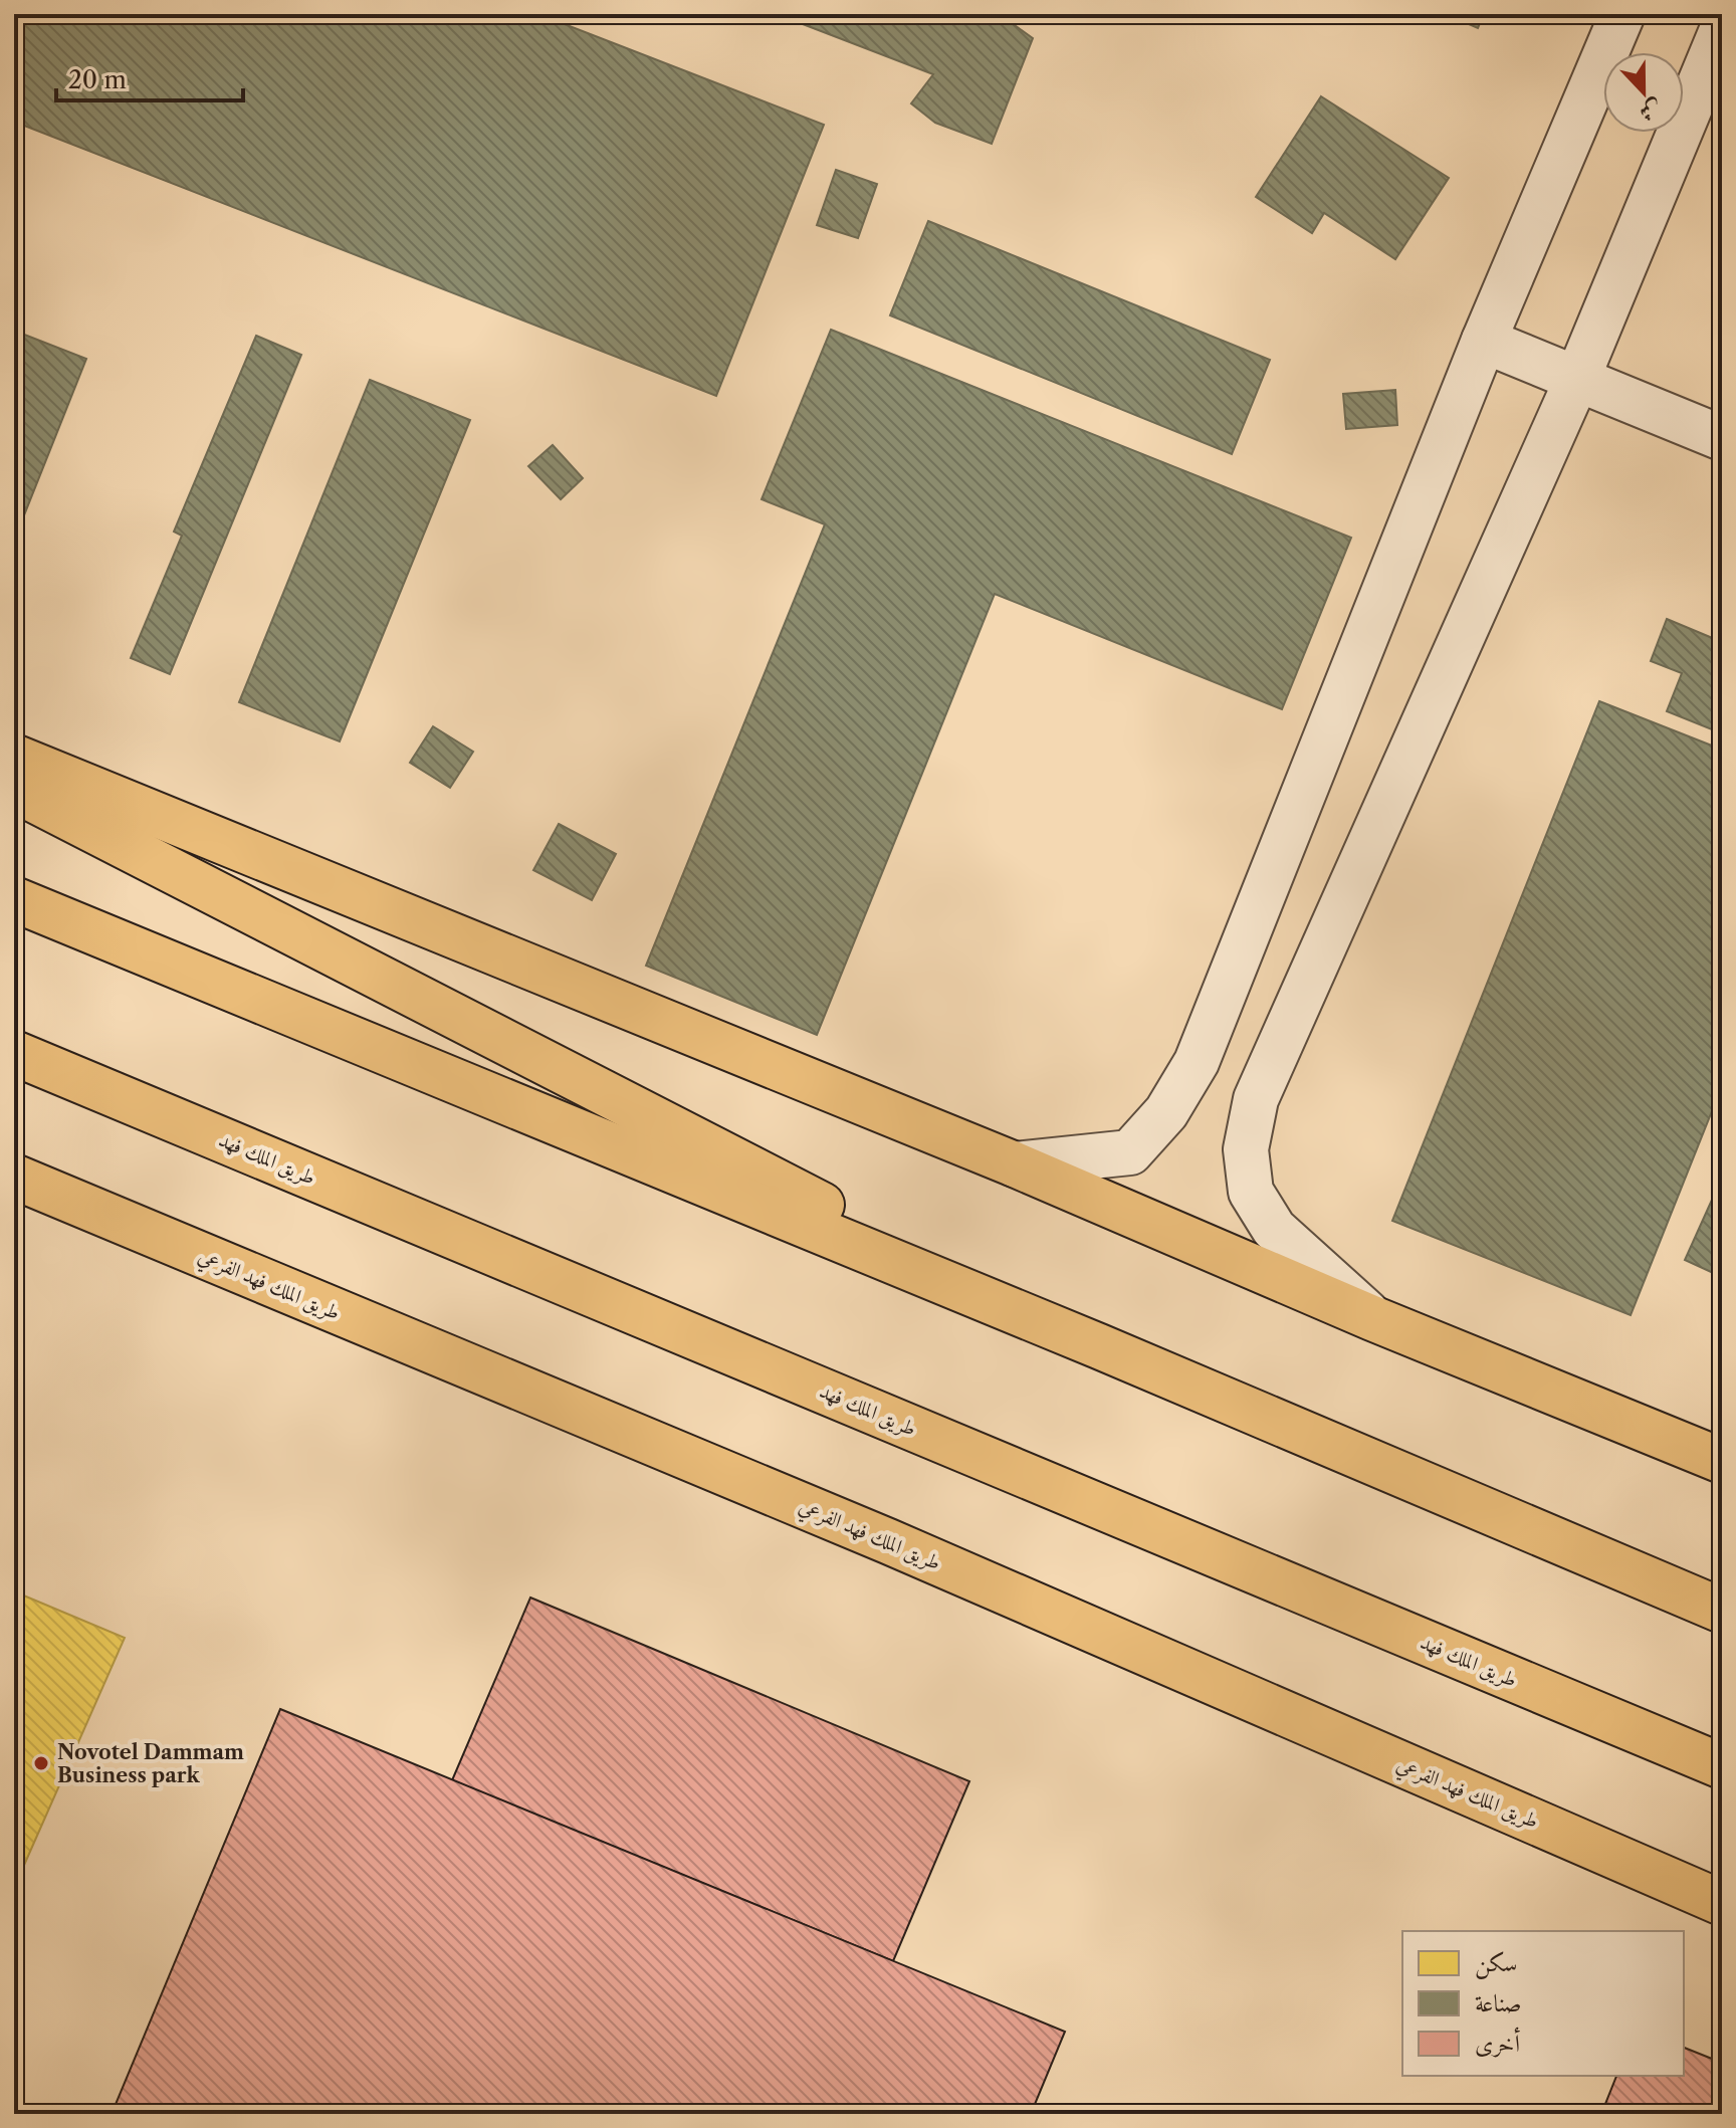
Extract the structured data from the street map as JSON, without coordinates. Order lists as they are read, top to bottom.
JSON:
{
  "streets": {
    "main road": ["طريق الملك فهد", "طريق الملك فهد الفرعي"]
  },
  "places": ["Novotel Dammam Business park"],
  "legend": ["سكن", "صناعة", "أخرى"],
  "scale_bar": "20 m",
  "north": "bottom"
}
